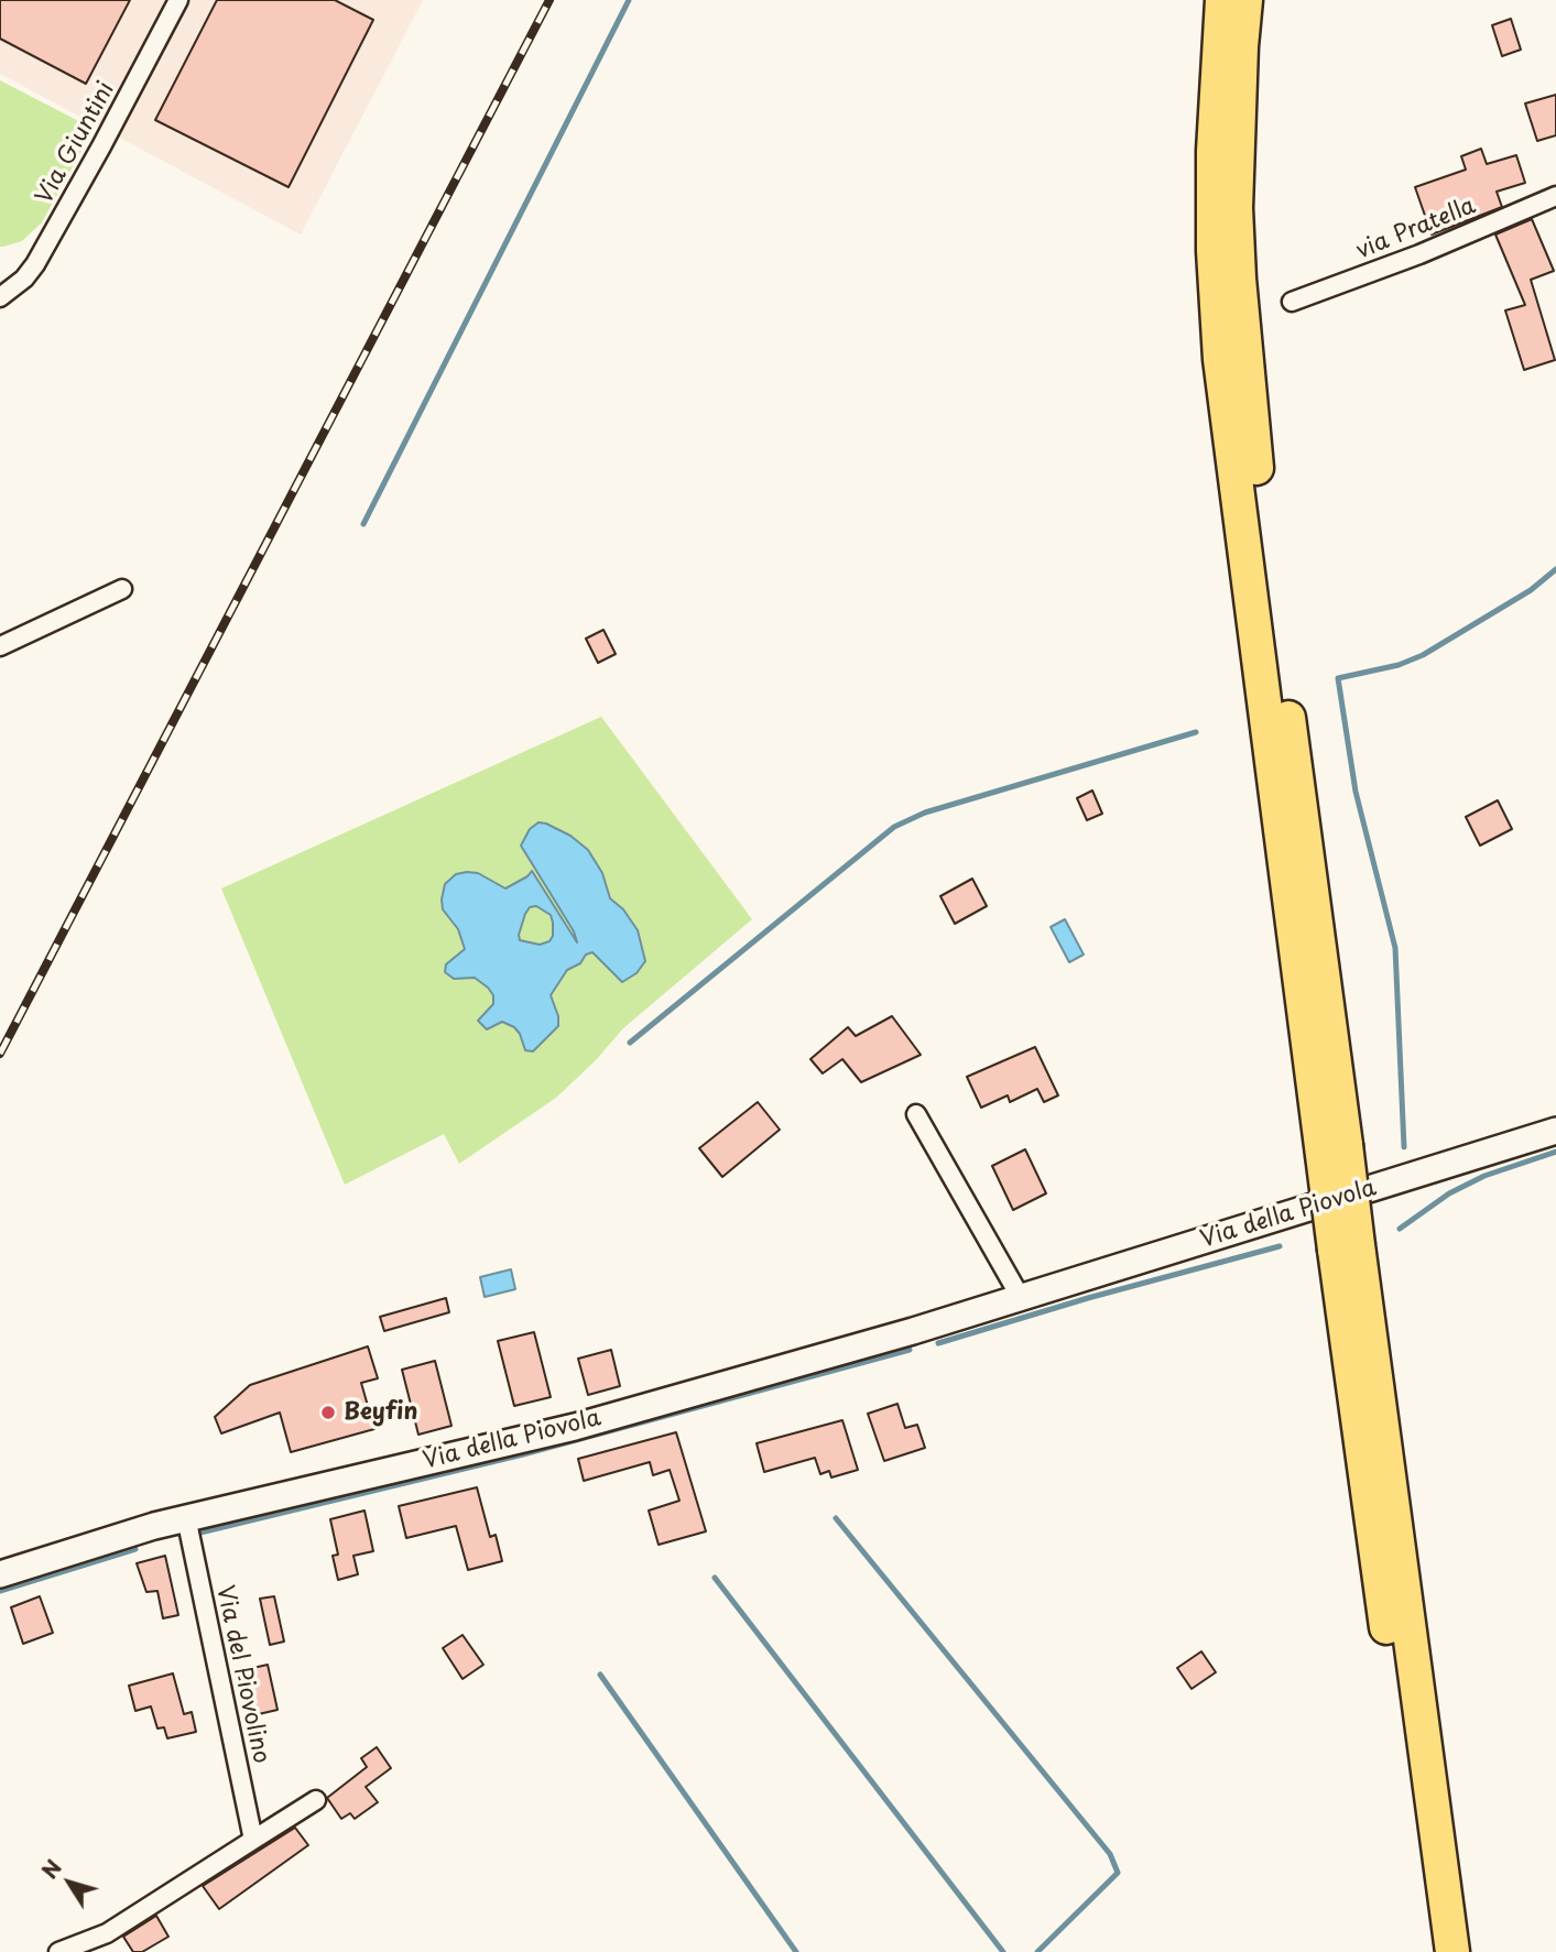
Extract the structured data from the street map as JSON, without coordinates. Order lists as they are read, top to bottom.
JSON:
{
  "streets": {
    "street": [
      "Via Giuntini",
      "via Pratella",
      "Via della Piovola",
      "Via del Piovolino"
    ]
  },
  "crossings": [
    ["Via della Piovola", "Via del Piovolino"]
  ],
  "places": ["Beyfin"],
  "north": "top left"
}
